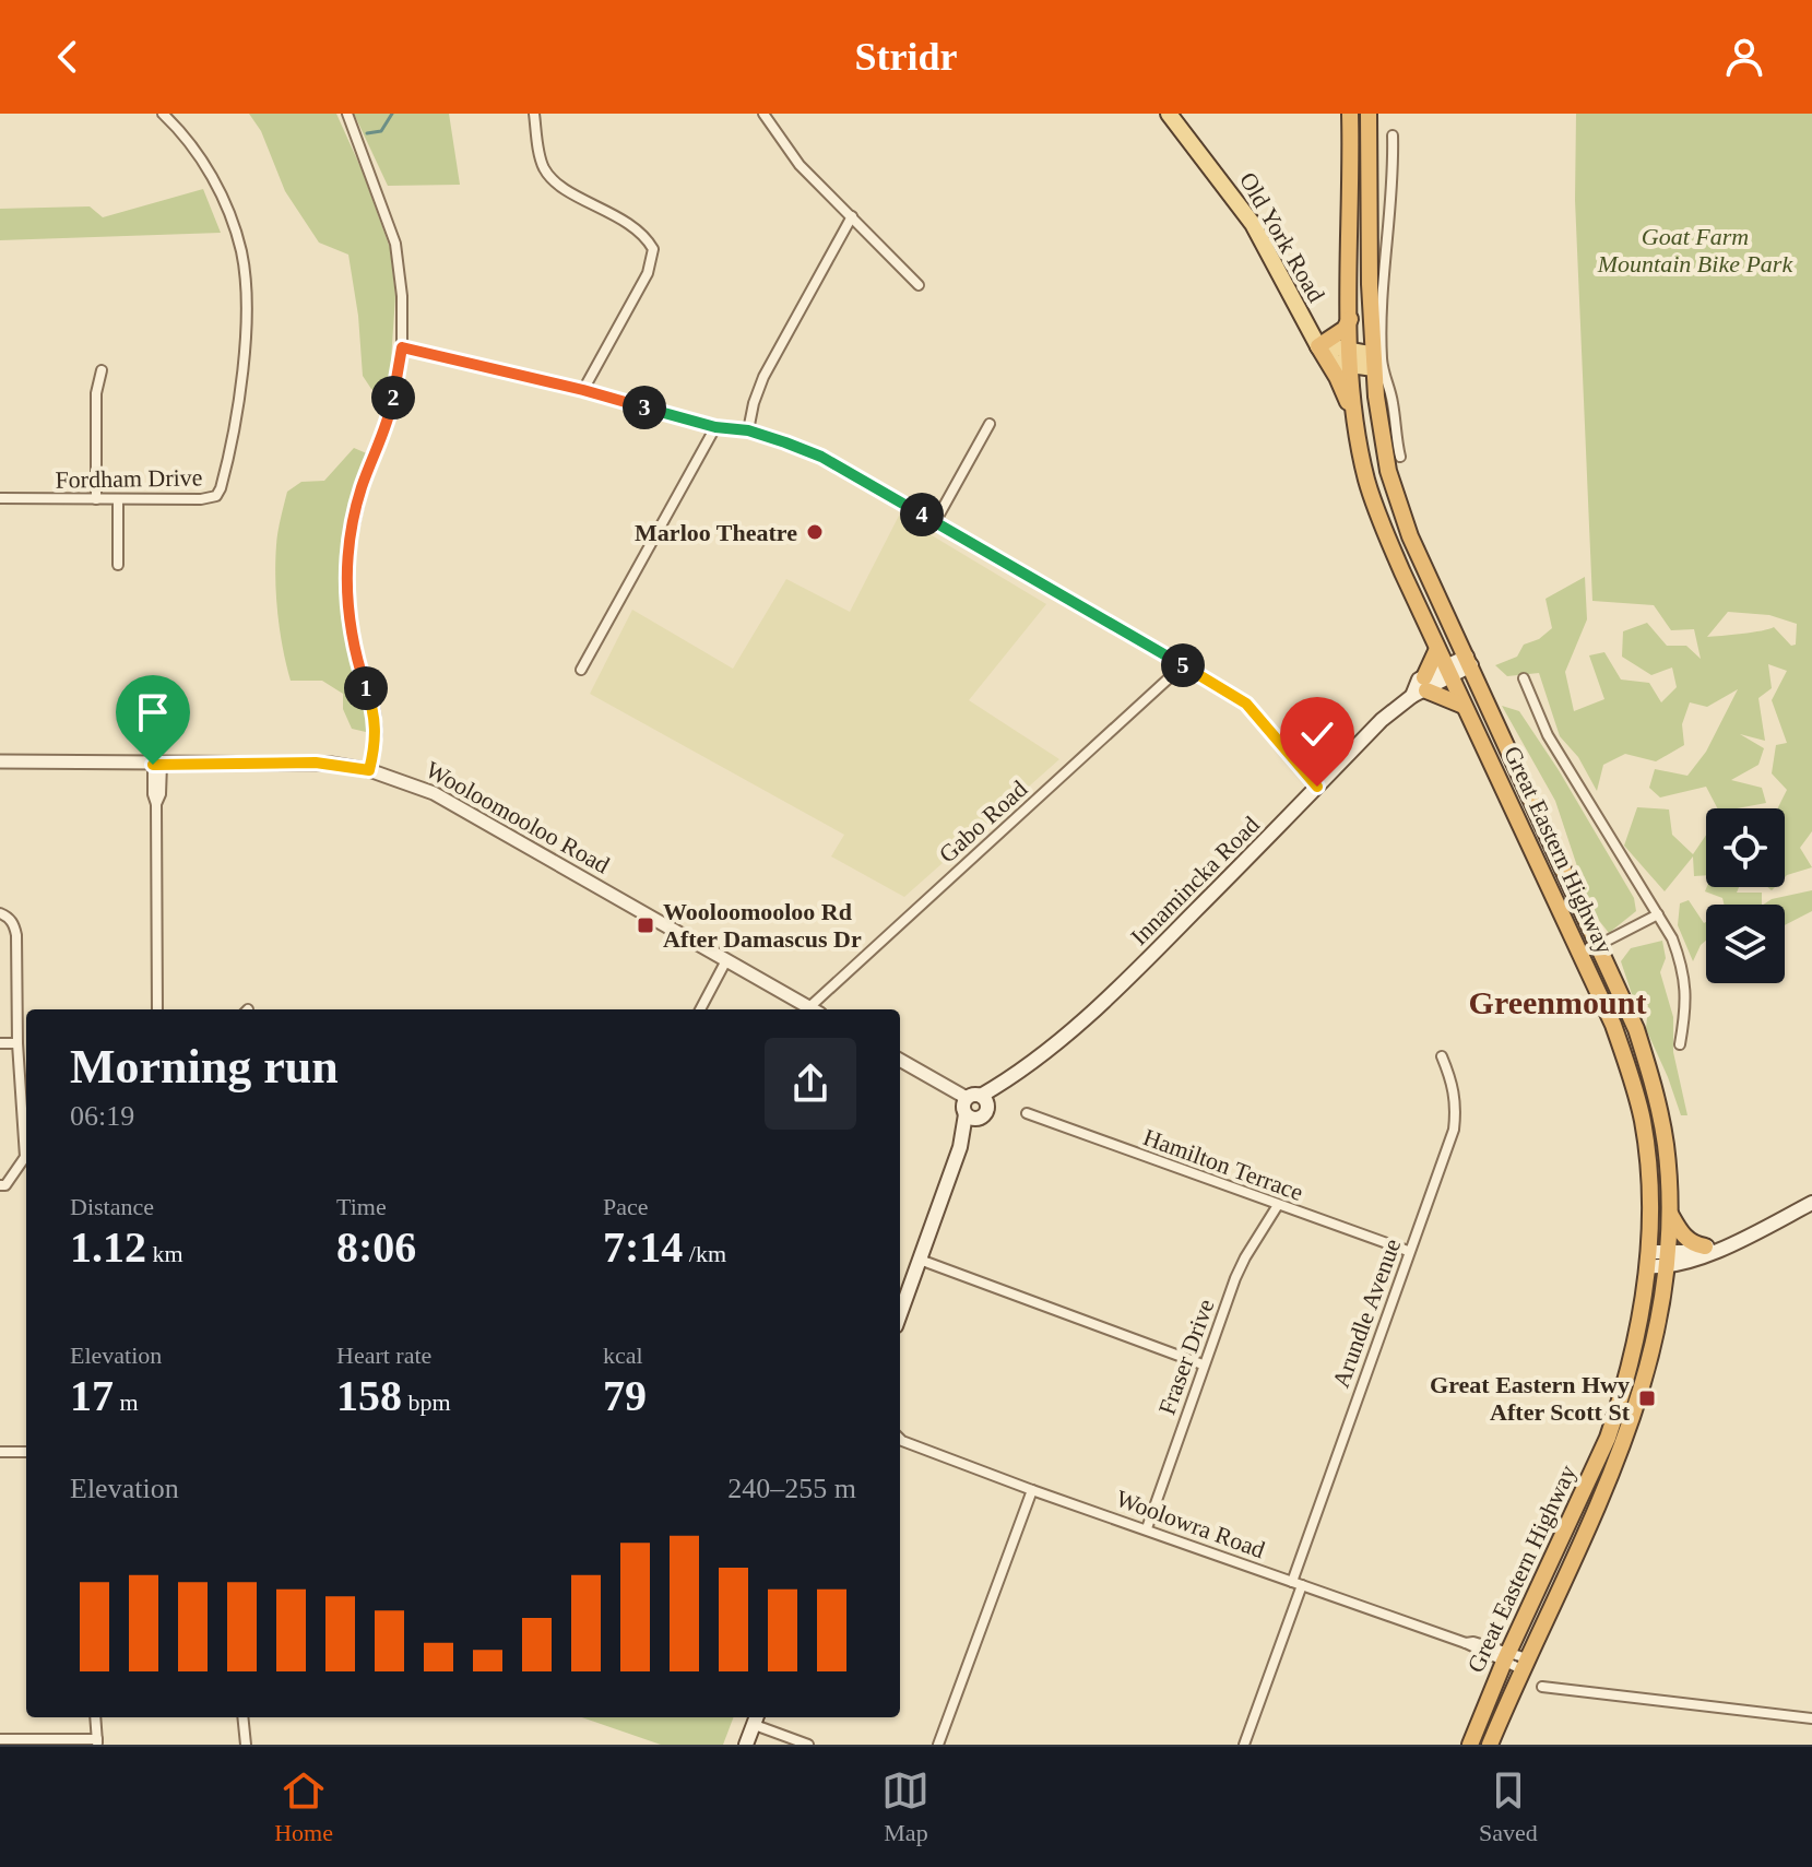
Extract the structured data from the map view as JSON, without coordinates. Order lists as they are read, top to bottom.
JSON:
{
  "streets": {
    "highway": ["Great Eastern Highway"],
    "main road": ["Old York Road", "Innamincka Road"],
    "street": [
      "Fordham Drive",
      "Wooloomooloo Road",
      "Gabo Road",
      "Hamilton Terrace",
      "Arundle Avenue",
      "Fraser Drive",
      "Woolowra Road"
    ]
  },
  "crossings": [
    ["Great Eastern Highway", "Innamincka Road"],
    ["Great Eastern Highway", "Woolowra Road"],
    ["Hamilton Terrace", "Arundle Avenue"],
    ["Hamilton Terrace", "Fraser Drive"],
    ["Arundle Avenue", "Woolowra Road"],
    ["Fraser Drive", "Woolowra Road"]
  ],
  "districts": ["Greenmount"],
  "parks": ["Goat Farm Mountain Bike Park"],
  "places": {
    "other": ["Marloo Theatre"],
    "transit": ["Wooloomooloo Rd After Damascus Dr", "Great Eastern Hwy After Scott St"]
  },
  "page": {
    "header": "Stridr",
    "pins": [
      "2",
      "3",
      "4",
      "5",
      "1"
    ],
    "heading": ["Morning run", "06:19"],
    "stats": [
      ["Distance", "1.12 km"],
      ["Time", "8:06"],
      ["Pace", "7:14 /km"],
      ["Elevation", "17 m"],
      ["Heart rate", "158 bpm"],
      ["kcal", "79"]
    ],
    "chart": ["Elevation", "240–255 m"],
    "tabs": ["Home", "Map", "Saved"]
  }
}
